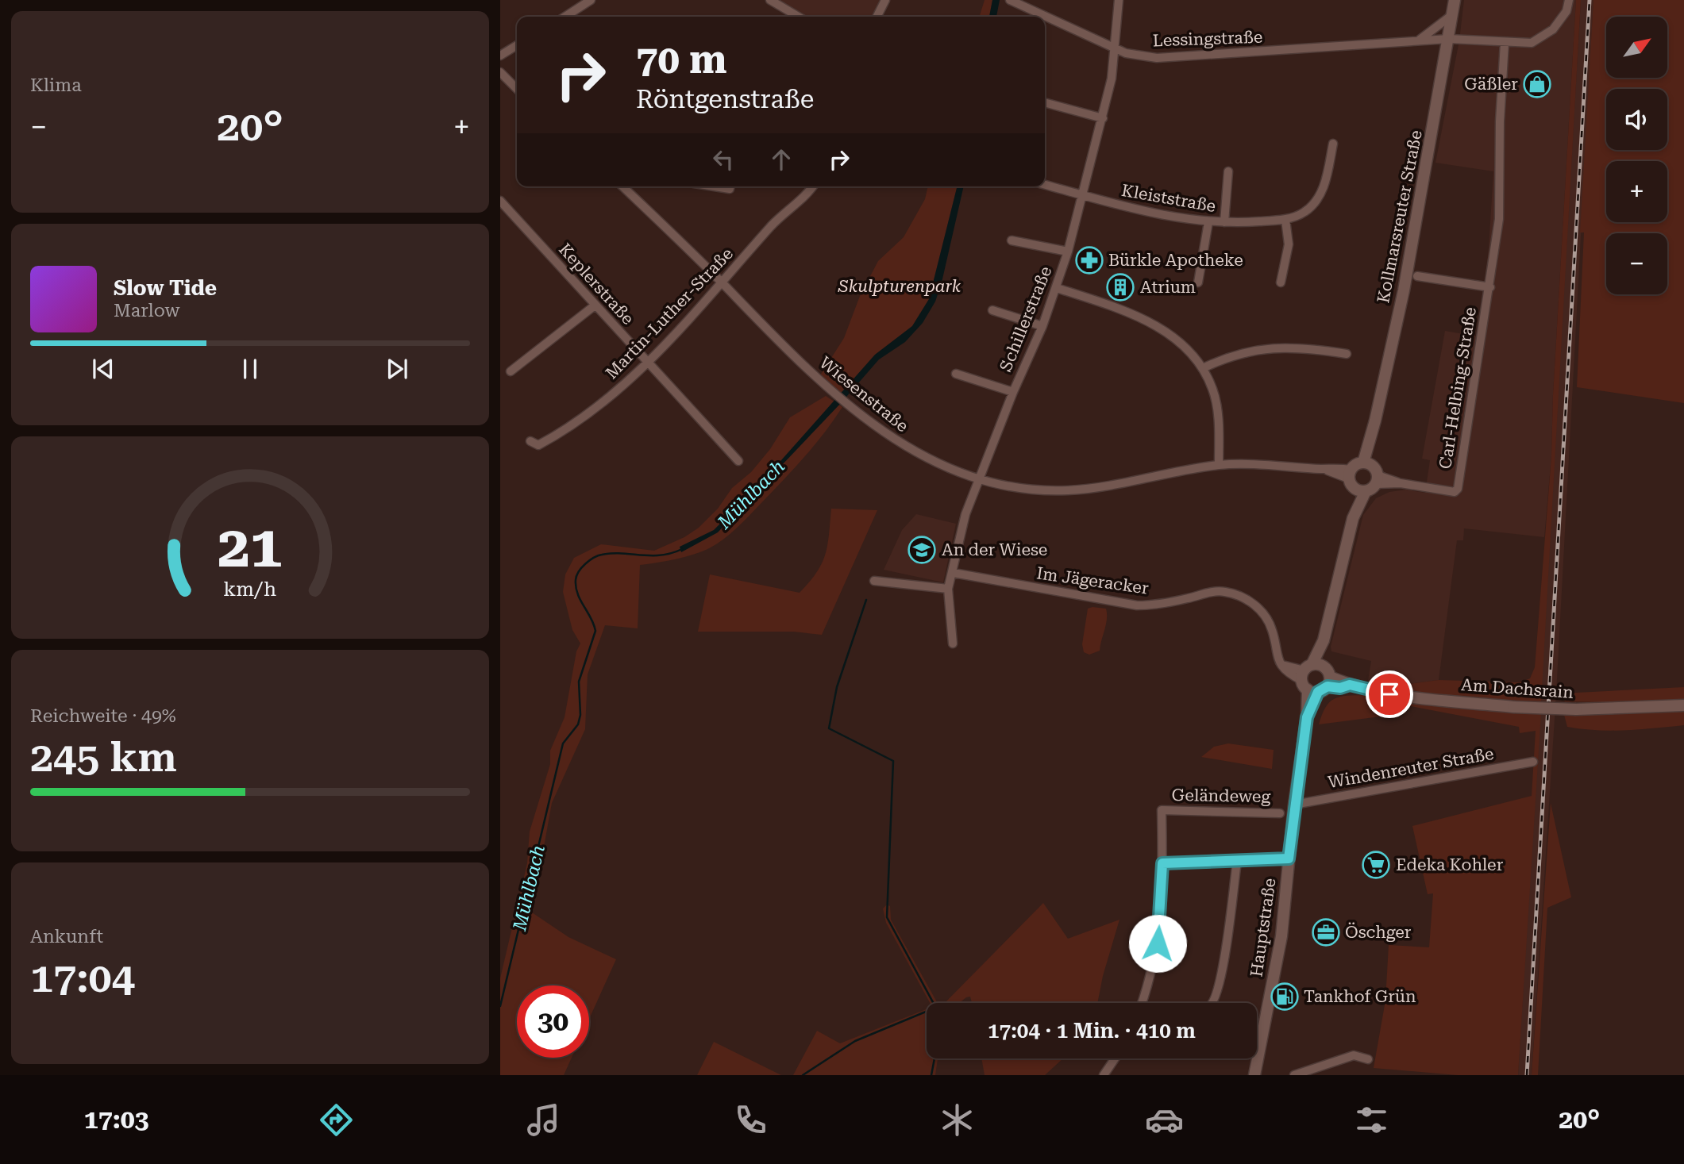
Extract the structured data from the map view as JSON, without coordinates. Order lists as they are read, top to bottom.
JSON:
{
  "streets": {
    "main road": ["Kollmarsreuter Straße", "Am Dachsrain", "Hauptstraße"],
    "street": [
      "Lessingstraße",
      "Kleiststraße",
      "Keplerstraße",
      "Martin-Luther-Straße",
      "Schillerstraße",
      "Carl-Helbing-Straße",
      "Wiesenstraße",
      "Im Jägeracker",
      "Windenreuter Straße",
      "Geländeweg"
    ]
  },
  "crossings": [
    ["Lessingstraße", "Kollmarsreuter Straße"],
    ["Lessingstraße", "Schillerstraße"],
    ["Kleiststraße", "Schillerstraße"],
    ["Keplerstraße", "Martin-Luther-Straße"],
    ["Martin-Luther-Straße", "Wiesenstraße"],
    ["Schillerstraße", "Wiesenstraße"],
    ["Schillerstraße", "Im Jägeracker"],
    ["Im Jägeracker", "Am Dachsrain"],
    ["Im Jägeracker", "Hauptstraße"],
    ["Am Dachsrain", "Hauptstraße"],
    ["Windenreuter Straße", "Hauptstraße"]
  ],
  "water": ["Mühlbach"],
  "parks": ["Skulpturenpark"],
  "places": {
    "shop": ["Gäßler"],
    "pharmacy": ["Bürkle Apotheke"],
    "building": ["Atrium"],
    "school or university": ["An der Wiese"],
    "supermarket": ["Edeka Kohler"],
    "office": ["Öschger"],
    "fuel station": ["Tankhof Grün"]
  },
  "north": "top right",
  "page": {
    "tile": [
      "Klima",
      ["Reichweite · 49%", "245 km"],
      ["Ankunft", "17:04"]
    ],
    "map_buttons": ["+", "−"],
    "turn": ["70 m", "Röntgenstraße"],
    "heat": ["−", "20°", "+"],
    "song": ["Slow Tide", "Marlow"],
    "limit": "30",
    "trip": "17:04 · 1 Min. · 410 m",
    "tabs": ["17:03", "20°"],
    "gauge": ["21", "km/h"]
  }
}
